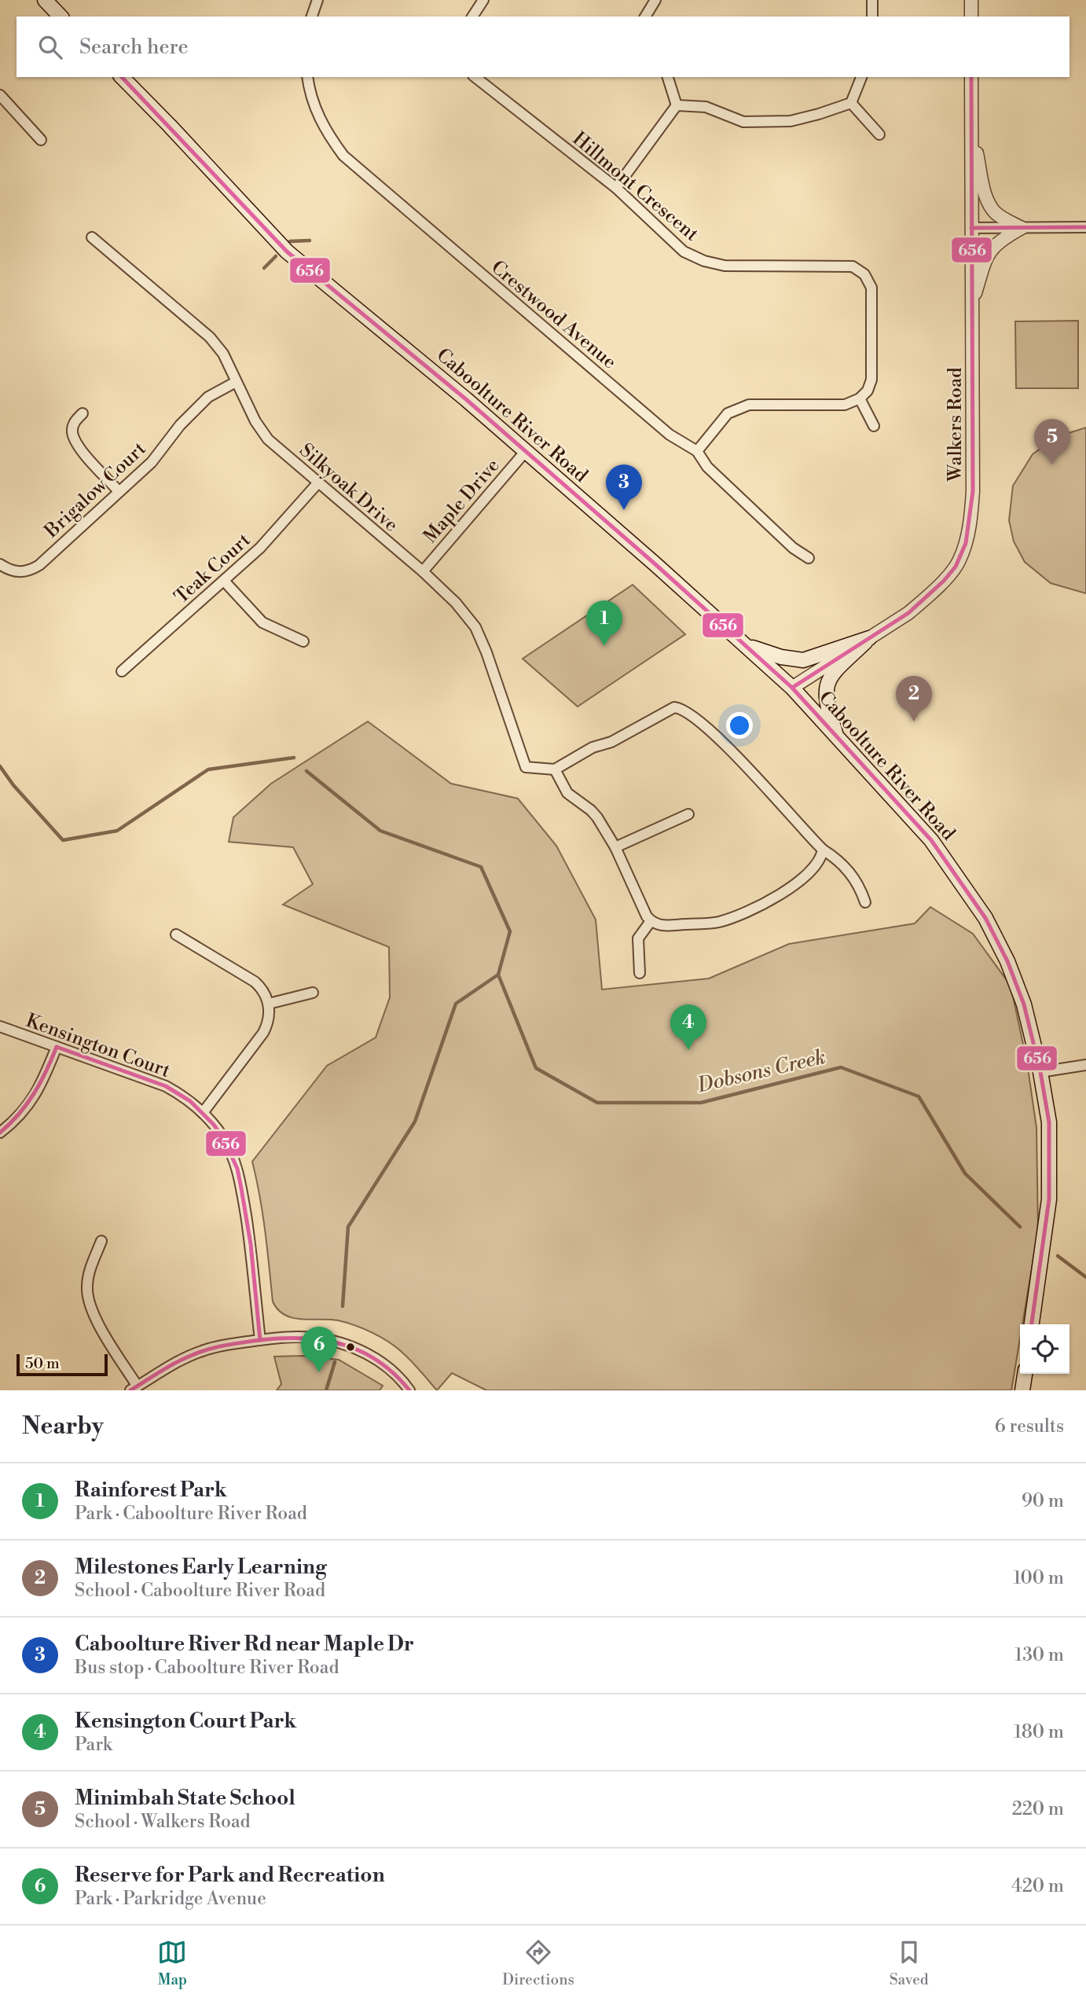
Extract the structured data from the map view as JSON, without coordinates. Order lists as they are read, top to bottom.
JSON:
{
  "streets": {
    "main road": ["Caboolture River Road"],
    "street": [
      "Hillmont Crescent",
      "Crestwood Avenue",
      "Walkers Road",
      "Silkyoak Drive",
      "Brigalow Court",
      "Maple Drive",
      "Teak Court",
      "Kensington Court"
    ]
  },
  "crossings": [
    ["Caboolture River Road", "Walkers Road"],
    ["Caboolture River Road", "Maple Drive"],
    ["Silkyoak Drive", "Brigalow Court"],
    ["Silkyoak Drive", "Maple Drive"],
    ["Silkyoak Drive", "Teak Court"]
  ],
  "water": ["Dobsons Creek"],
  "lines": ["transit line 656"],
  "scale_bar": "50 m",
  "page": {
    "search": "Search here",
    "pins": [
      "5",
      "3",
      "1",
      "2",
      "4",
      "6"
    ],
    "scale": "50 m",
    "heading": ["Nearby", "6 results"],
    "list": [
      {
        "mark": "1",
        "name": "Rainforest Park",
        "note": "Park · Caboolture River Road",
        "value": "90 m"
      },
      {
        "mark": "2",
        "name": "Milestones Early Learning",
        "note": "School · Caboolture River Road",
        "value": "100 m"
      },
      {
        "mark": "3",
        "name": "Caboolture River Rd near Maple Dr",
        "note": "Bus stop · Caboolture River Road",
        "value": "130 m"
      },
      {
        "mark": "4",
        "name": "Kensington Court Park",
        "note": "Park",
        "value": "180 m"
      },
      {
        "mark": "5",
        "name": "Minimbah State School",
        "note": "School · Walkers Road",
        "value": "220 m"
      },
      {
        "mark": "6",
        "name": "Reserve for Park and Recreation",
        "note": "Park · Parkridge Avenue",
        "value": "420 m"
      }
    ],
    "nav": ["Map", "Directions", "Saved"]
  }
}
